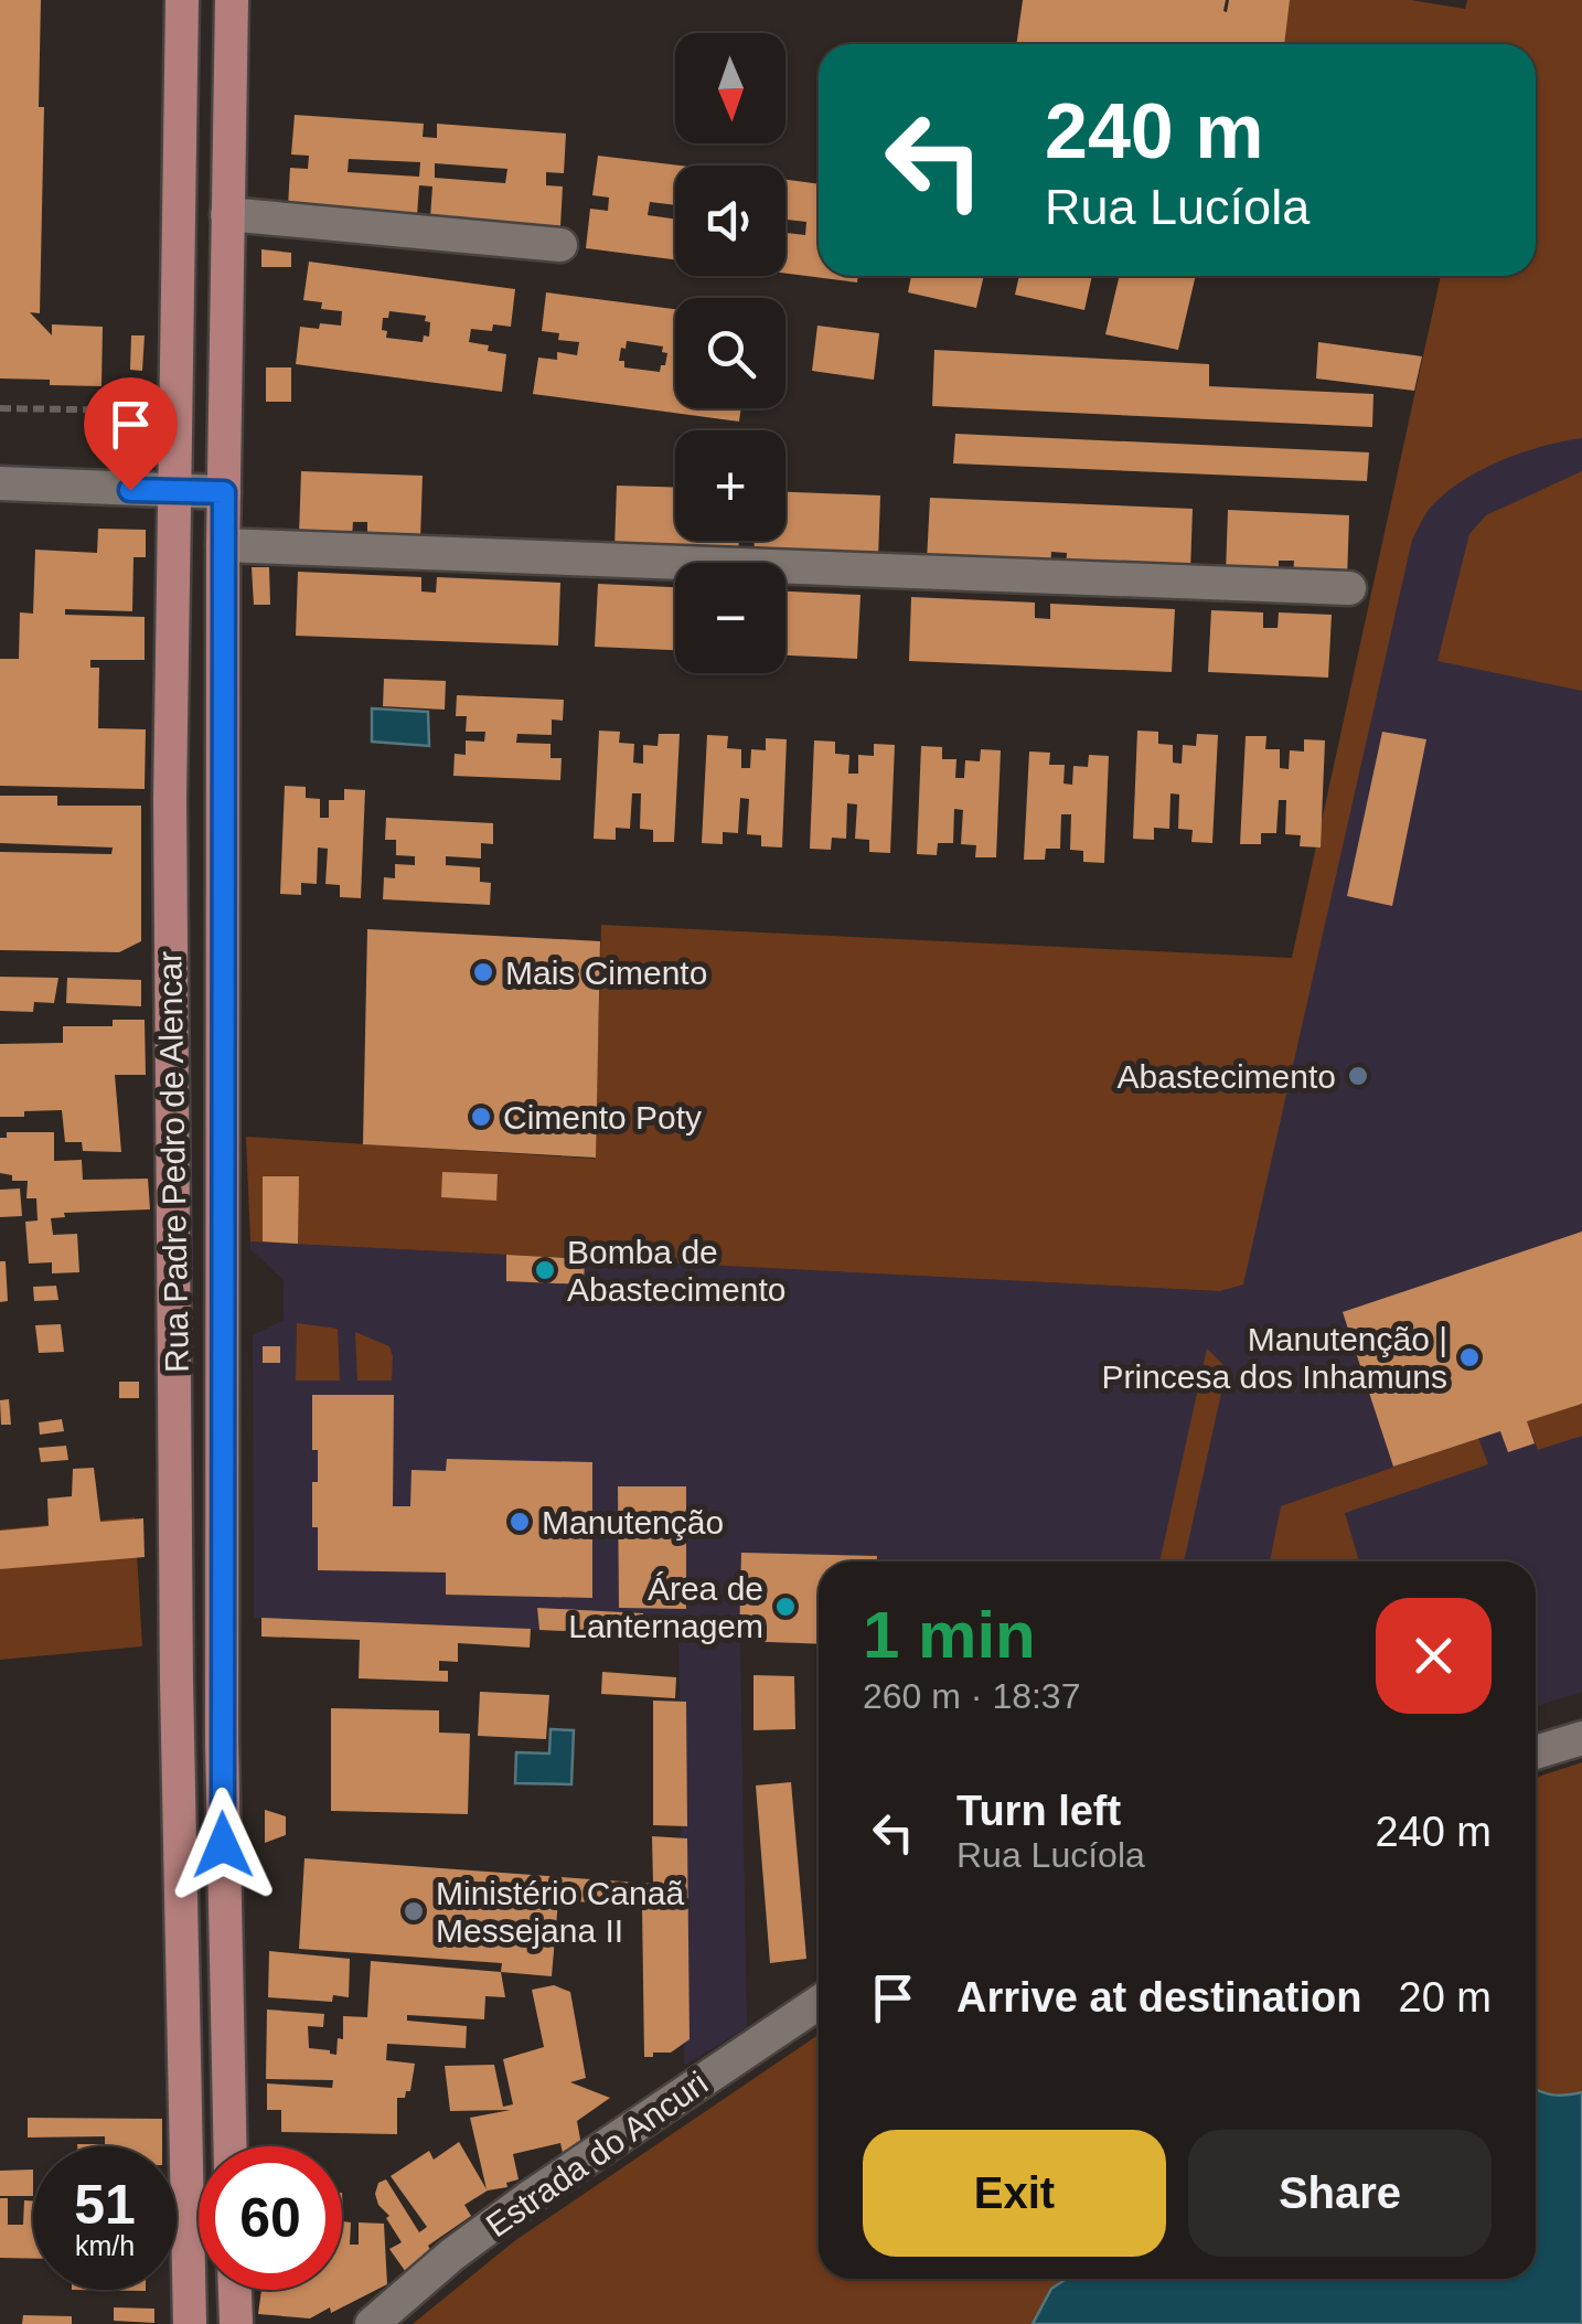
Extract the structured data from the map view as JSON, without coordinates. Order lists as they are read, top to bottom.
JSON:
{
  "streets": {
    "main road": ["Rua Padre Pedro de Alencar"],
    "street": ["Estrada do Ancuri"]
  },
  "places": [
    "Mais Cimento",
    "Abastecimento",
    "Cimento Poty",
    "Bomba de Abastecimento",
    "Manutenção | Princesa dos Inhamuns",
    "Manutenção",
    "Área de Lanternagem",
    "Ministério Canaã Messejana II"
  ],
  "north": "bottom",
  "page": {
    "map_buttons": ["+", "−"],
    "turn": ["240 m", "Rua Lucíola"],
    "heading": ["1 min", "260 m · 18:37"],
    "list": [
      {
        "name": "Turn left",
        "note": "Rua Lucíola",
        "value": "240 m"
      },
      {
        "name": "Arrive at destination",
        "value": "20 m"
      }
    ],
    "buttons": ["Exit", "Share"],
    "speed": "51 km/h",
    "limit": "60"
  }
}
